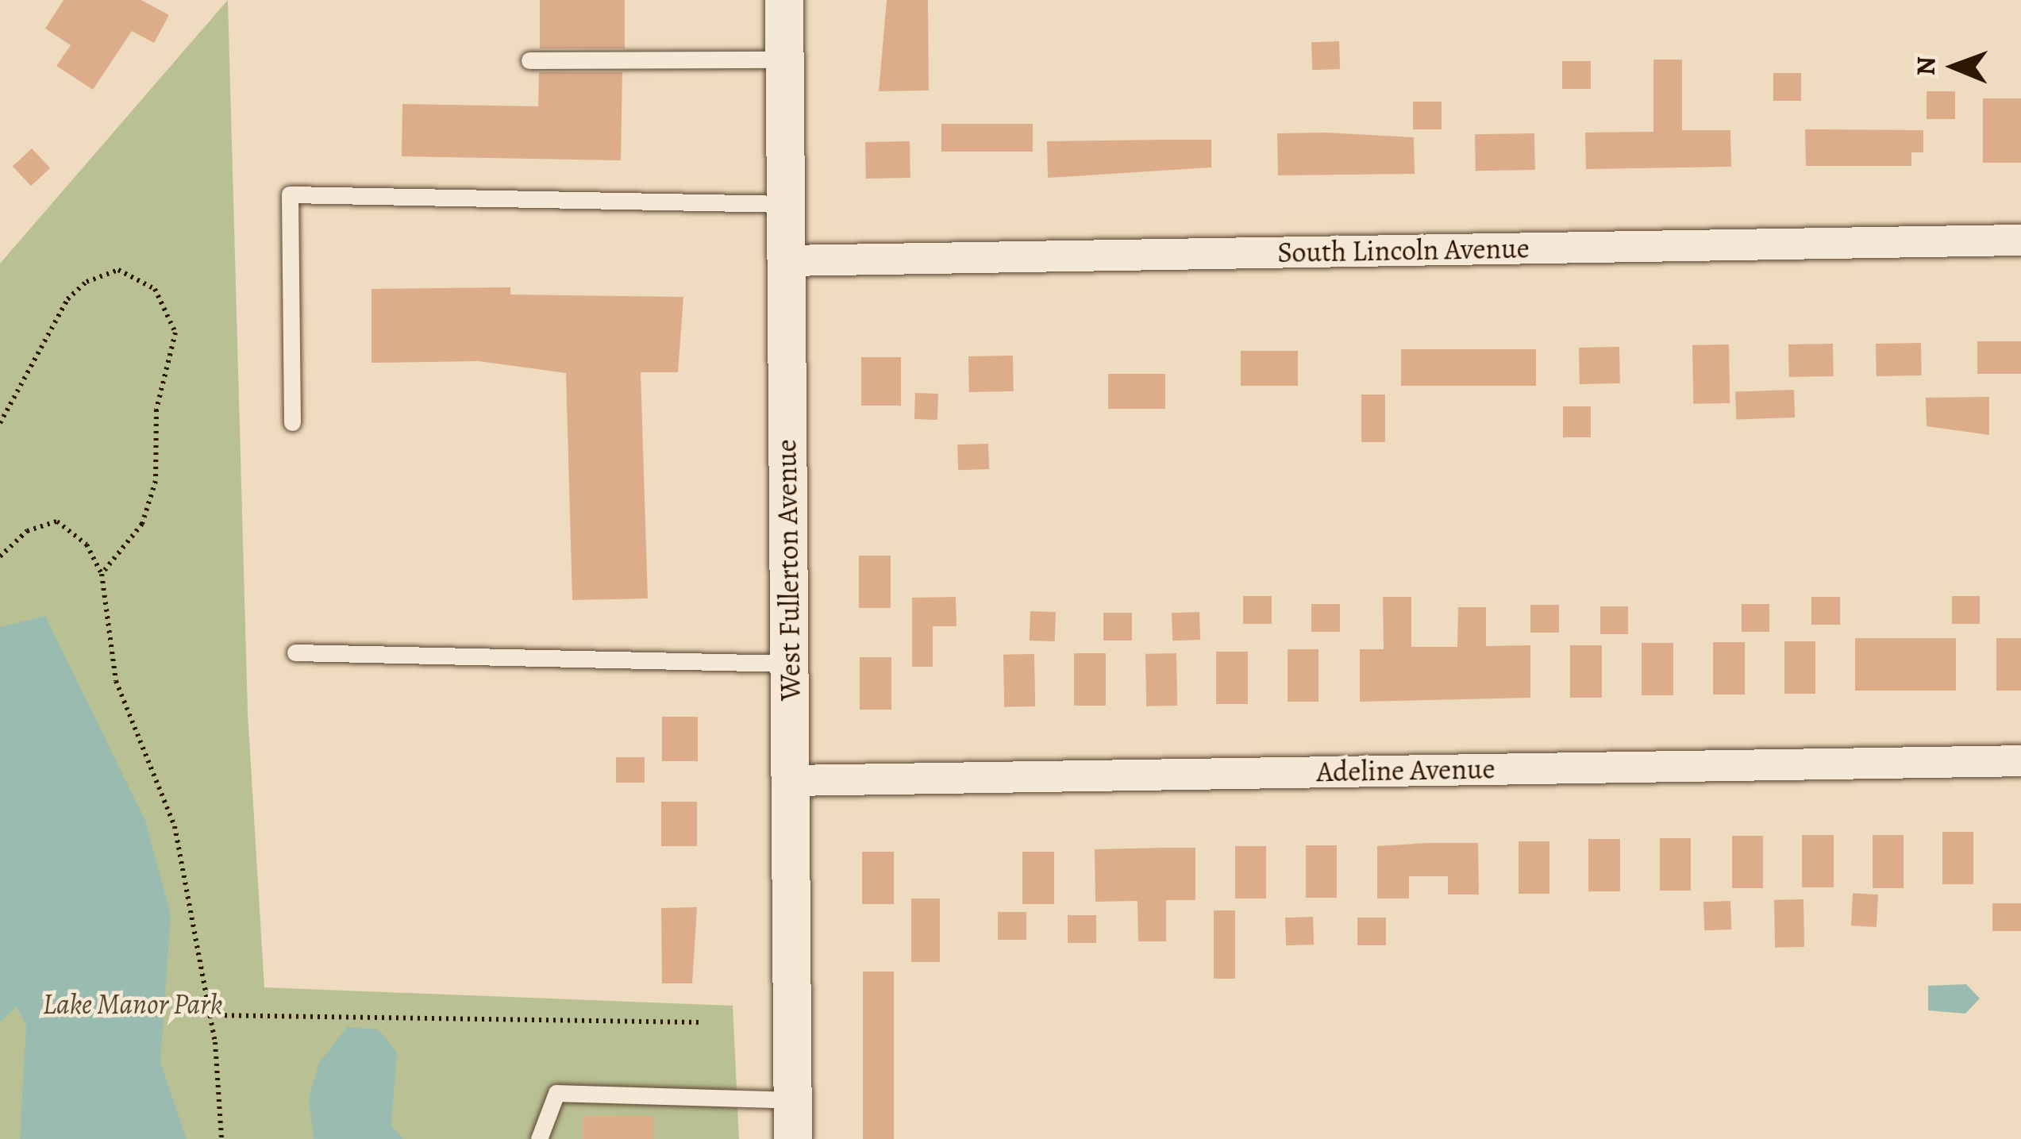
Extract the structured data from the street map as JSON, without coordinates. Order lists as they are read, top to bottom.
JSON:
{
  "streets": {
    "street": ["South Lincoln Avenue", "West Fullerton Avenue", "Adeline Avenue"]
  },
  "crossings": [
    ["South Lincoln Avenue", "West Fullerton Avenue"],
    ["West Fullerton Avenue", "Adeline Avenue"]
  ],
  "parks": ["Lake Manor Park"],
  "north": "left"
}
